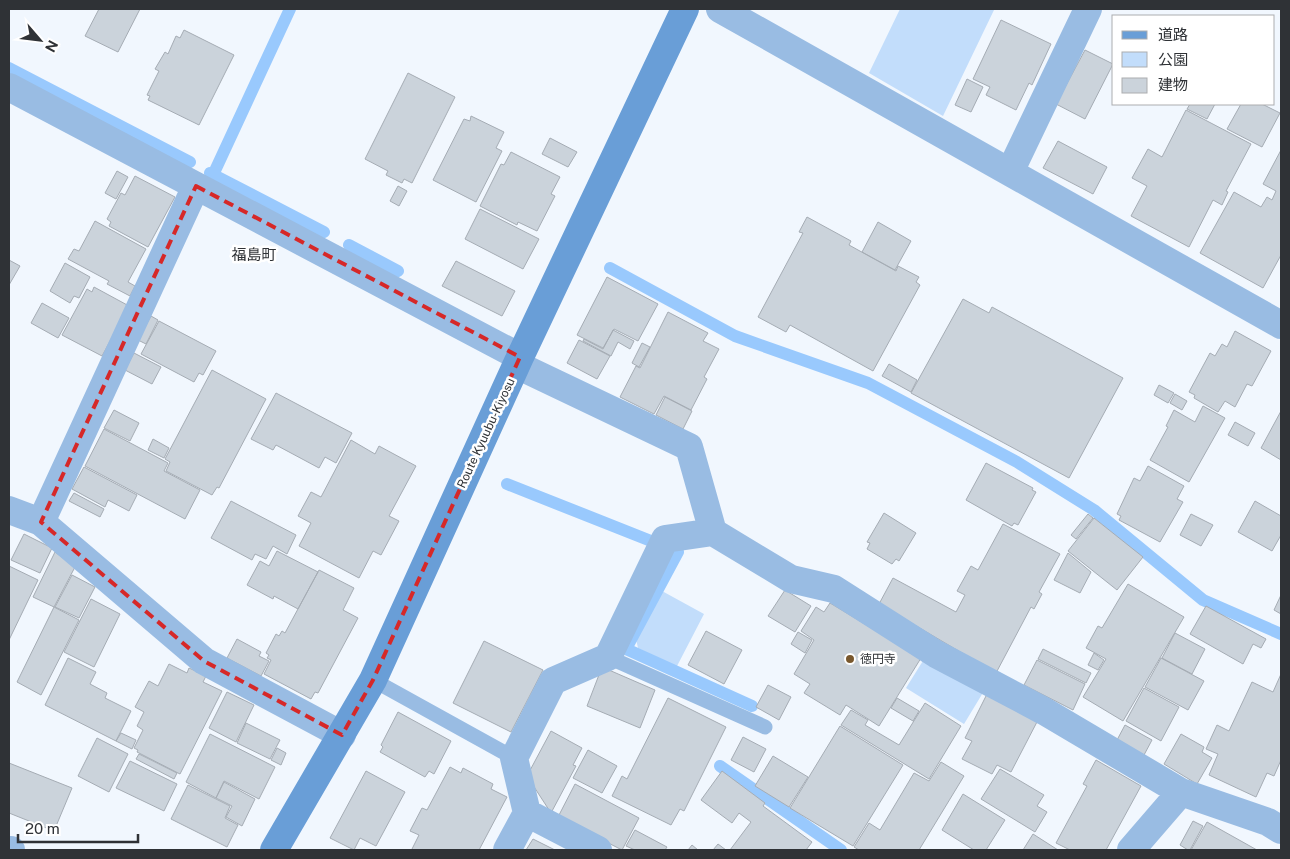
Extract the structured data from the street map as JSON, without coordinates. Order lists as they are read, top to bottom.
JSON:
{
  "streets": {
    "main road": ["Route Kyuubu-Kiyosu"]
  },
  "districts": ["福島町"],
  "places": ["徳円寺"],
  "legend": ["道路", "公園", "建物"],
  "scale_bar": "20 m",
  "north": "bottom right"
}
